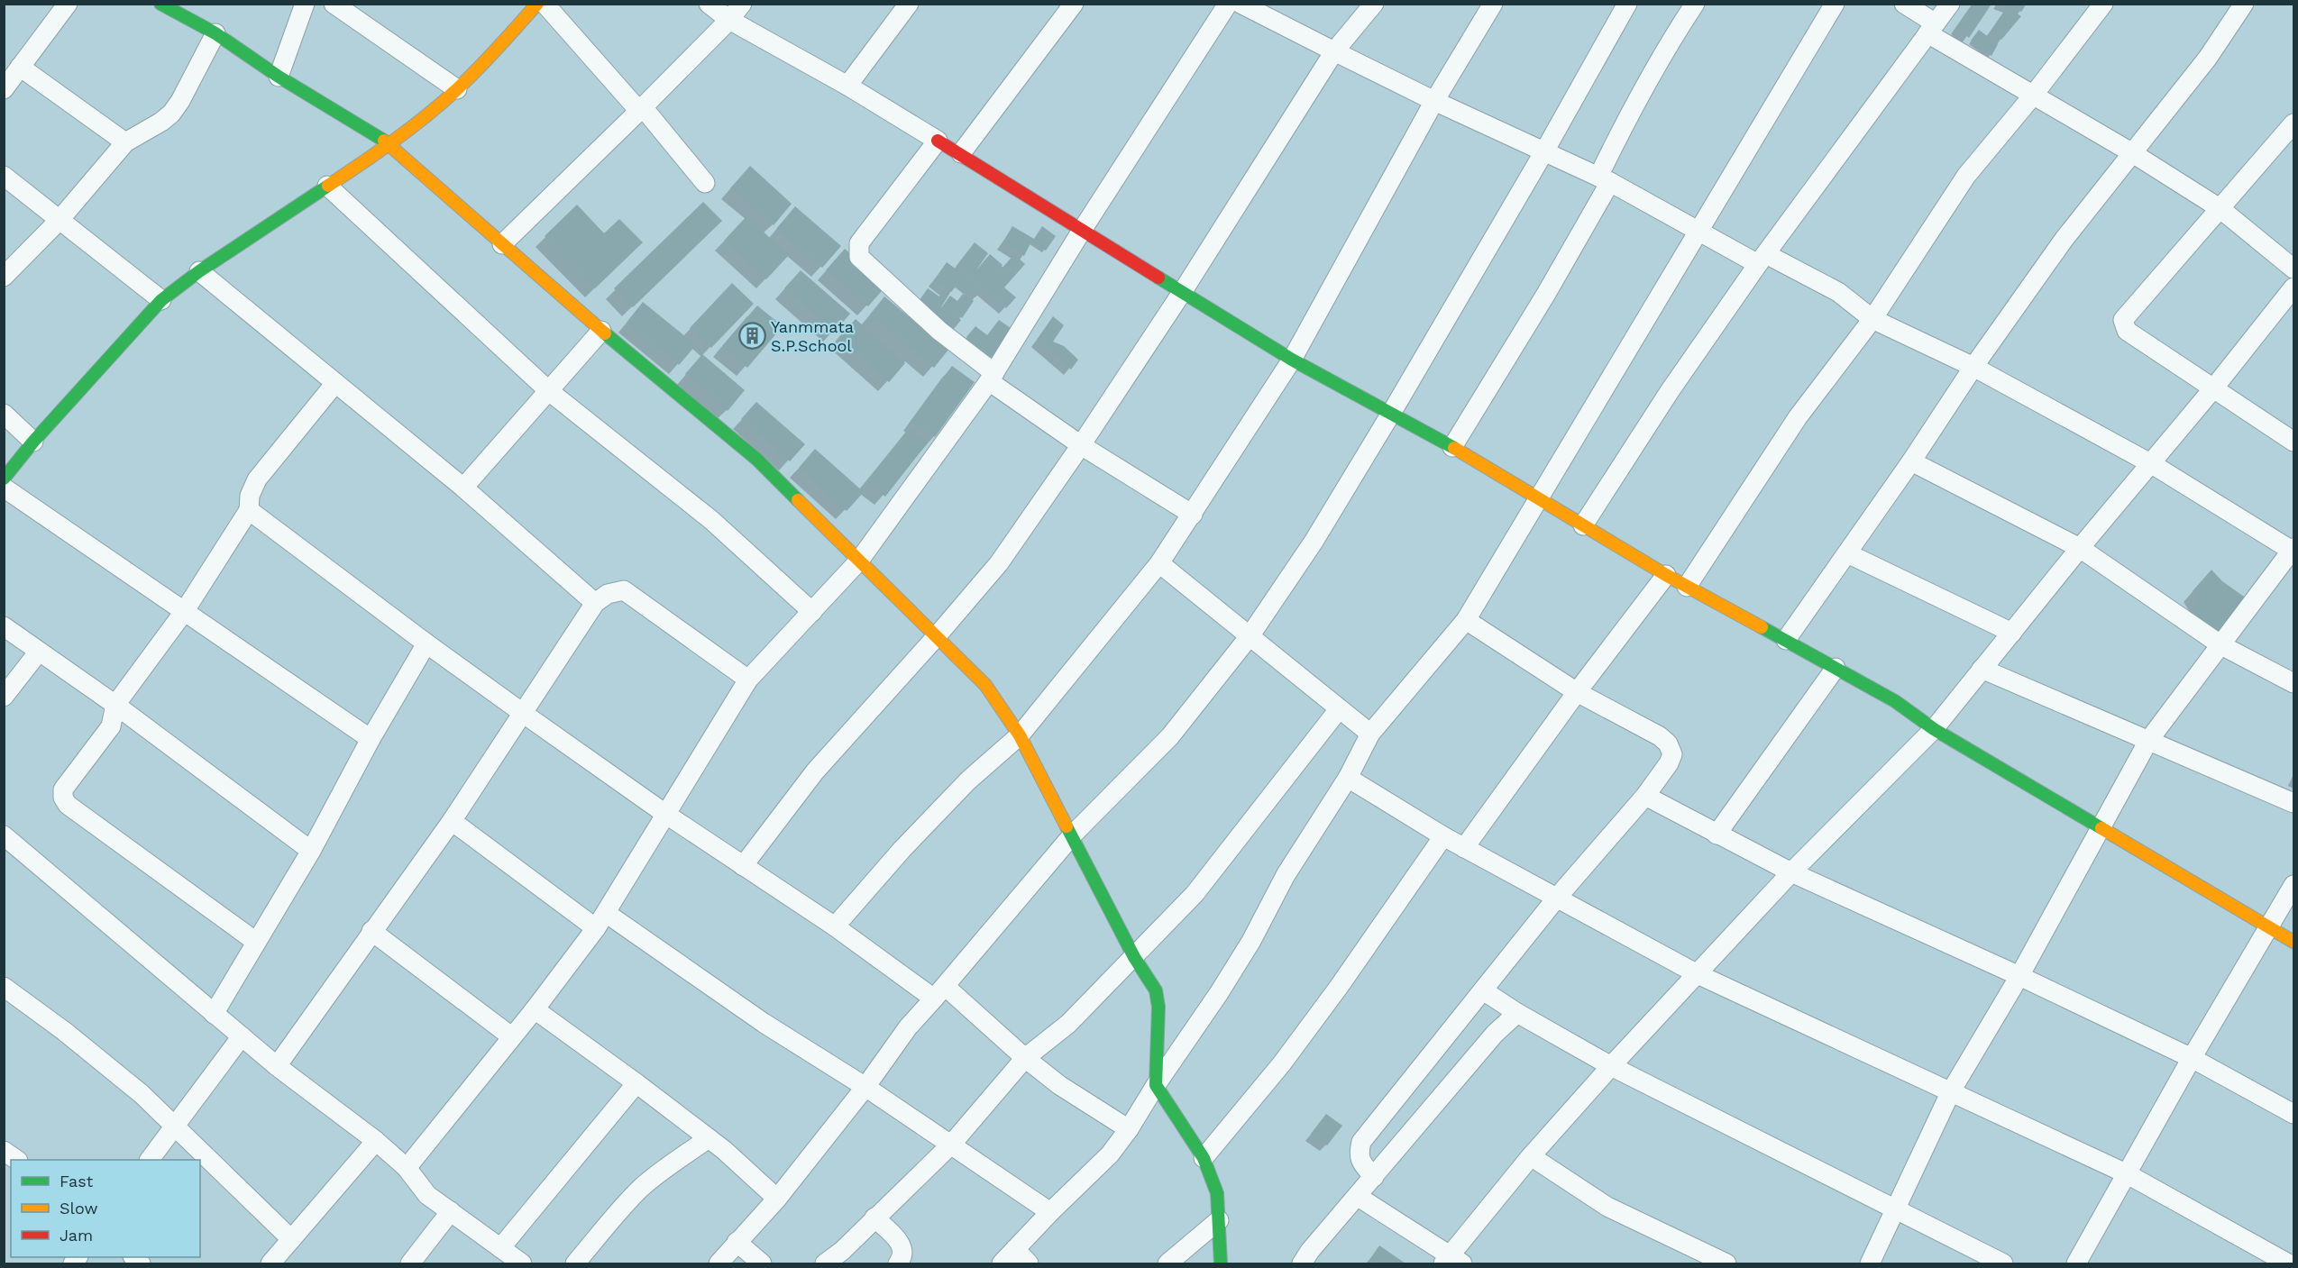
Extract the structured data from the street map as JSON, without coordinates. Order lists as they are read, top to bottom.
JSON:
{
  "places": {
    "building": ["Yanmmata S.P.School"]
  },
  "legend": ["Fast", "Slow", "Jam"]
}
